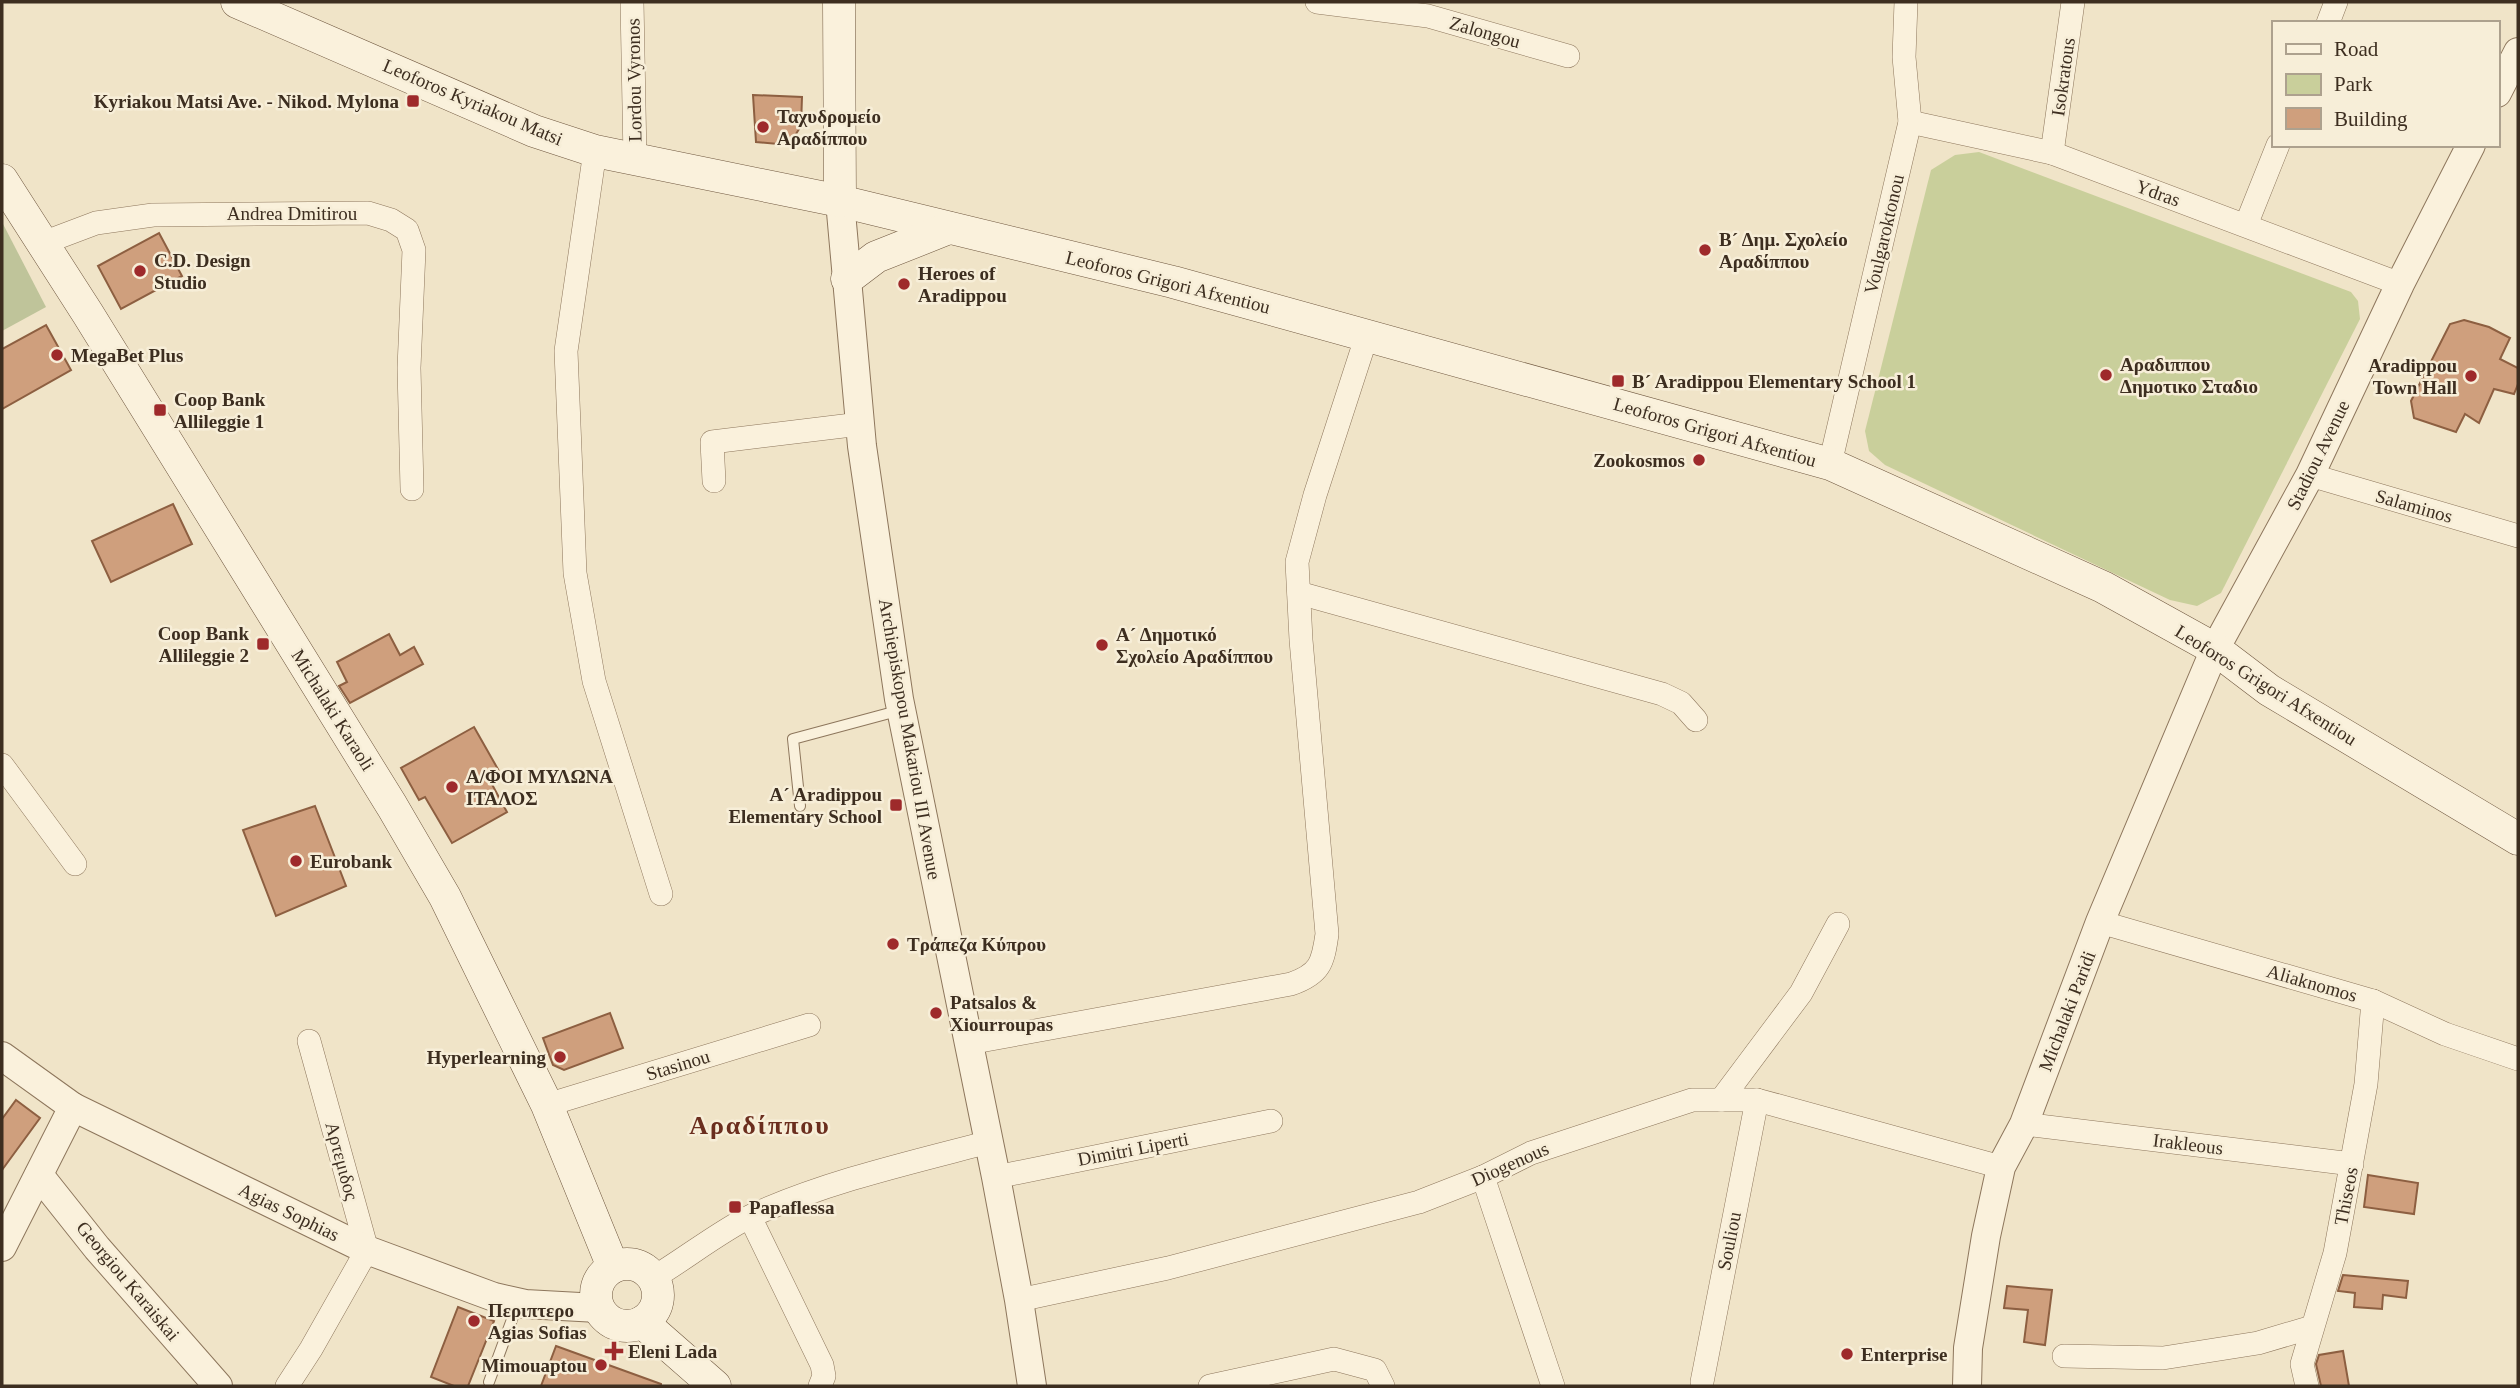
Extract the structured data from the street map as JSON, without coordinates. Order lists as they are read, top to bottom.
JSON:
{
  "streets": {
    "main road": [
      "Leoforos Kyriakou Matsi",
      "Leoforos Grigori Afxentiou",
      "Michalaki Karaoli",
      "Archiepiskopou Makariou III Avenue"
    ],
    "street": [
      "Zalongou",
      "Isokratous",
      "Lordou Vyronos",
      "Ydras",
      "Andrea Dmitirou",
      "Voulgaroktonou",
      "Stadiou Avenue",
      "Salaminos",
      "Aliaknomos",
      "Michalaki Paridi",
      "Stasinou",
      "Irakleous",
      "Dimitri Liperti",
      "Αρτεμιδος",
      "Diogenous",
      "Thiseos",
      "Agias Sophias",
      "Souliou",
      "Georgiou Karaiskai"
    ]
  },
  "crossings": [
    ["Isokratous", "Ydras"],
    ["Lordou Vyronos", "Leoforos Kyriakou Matsi"],
    ["Leoforos Kyriakou Matsi", "Leoforos Grigori Afxentiou"],
    ["Leoforos Kyriakou Matsi", "Archiepiskopou Makariou III Avenue"],
    ["Ydras", "Voulgaroktonou"],
    ["Ydras", "Stadiou Avenue"],
    ["Andrea Dmitirou", "Michalaki Karaoli"],
    ["Voulgaroktonou", "Leoforos Grigori Afxentiou"],
    ["Leoforos Grigori Afxentiou", "Stadiou Avenue"],
    ["Leoforos Grigori Afxentiou", "Archiepiskopou Makariou III Avenue"],
    ["Leoforos Grigori Afxentiou", "Michalaki Paridi"],
    ["Stadiou Avenue", "Salaminos"],
    ["Stadiou Avenue", "Michalaki Paridi"],
    ["Michalaki Karaoli", "Stasinou"],
    ["Michalaki Karaoli", "Agias Sophias"],
    ["Archiepiskopou Makariou III Avenue", "Dimitri Liperti"],
    ["Archiepiskopou Makariou III Avenue", "Diogenous"],
    ["Aliaknomos", "Michalaki Paridi"],
    ["Aliaknomos", "Thiseos"],
    ["Michalaki Paridi", "Irakleous"],
    ["Michalaki Paridi", "Diogenous"],
    ["Irakleous", "Thiseos"],
    ["Αρτεμιδος", "Agias Sophias"],
    ["Diogenous", "Souliou"]
  ],
  "districts": ["Αραδίππου"],
  "places": {
    "transit": [
      "Kyriakou Matsi Ave. - Nikod. Mylona",
      "B´ Aradippou Elementary School 1",
      "Coop Bank Allileggie 1",
      "Coop Bank Allileggie 2",
      "A´ Aradippou Elementary School",
      "Papaflessa"
    ],
    "other": [
      "Ταχυδρομείο Αραδίππου",
      "Β´ Δημ. Σχολείο Αραδίππου",
      "C.D. Design Studio",
      "Heroes of Aradippou",
      "MegaBet Plus",
      "Αραδιππου Δημοτικο Σταδιο",
      "Aradippou Town Hall",
      "Zookosmos",
      "Α´ Δημοτικό Σχολείο Αραδίππου",
      "Α/ΦΟΙ ΜΥΛΩΝΑ ΙΤΑΛΟΣ",
      "Eurobank",
      "Τράπεζα Κύπρου",
      "Patsalos & Xiourroupas",
      "Hyperlearning",
      "Περιπτερο Agias Sofias",
      "Enterprise",
      "Mimouaptou"
    ],
    "health": ["Eleni Lada"]
  },
  "legend": ["Road", "Park", "Building"]
}
